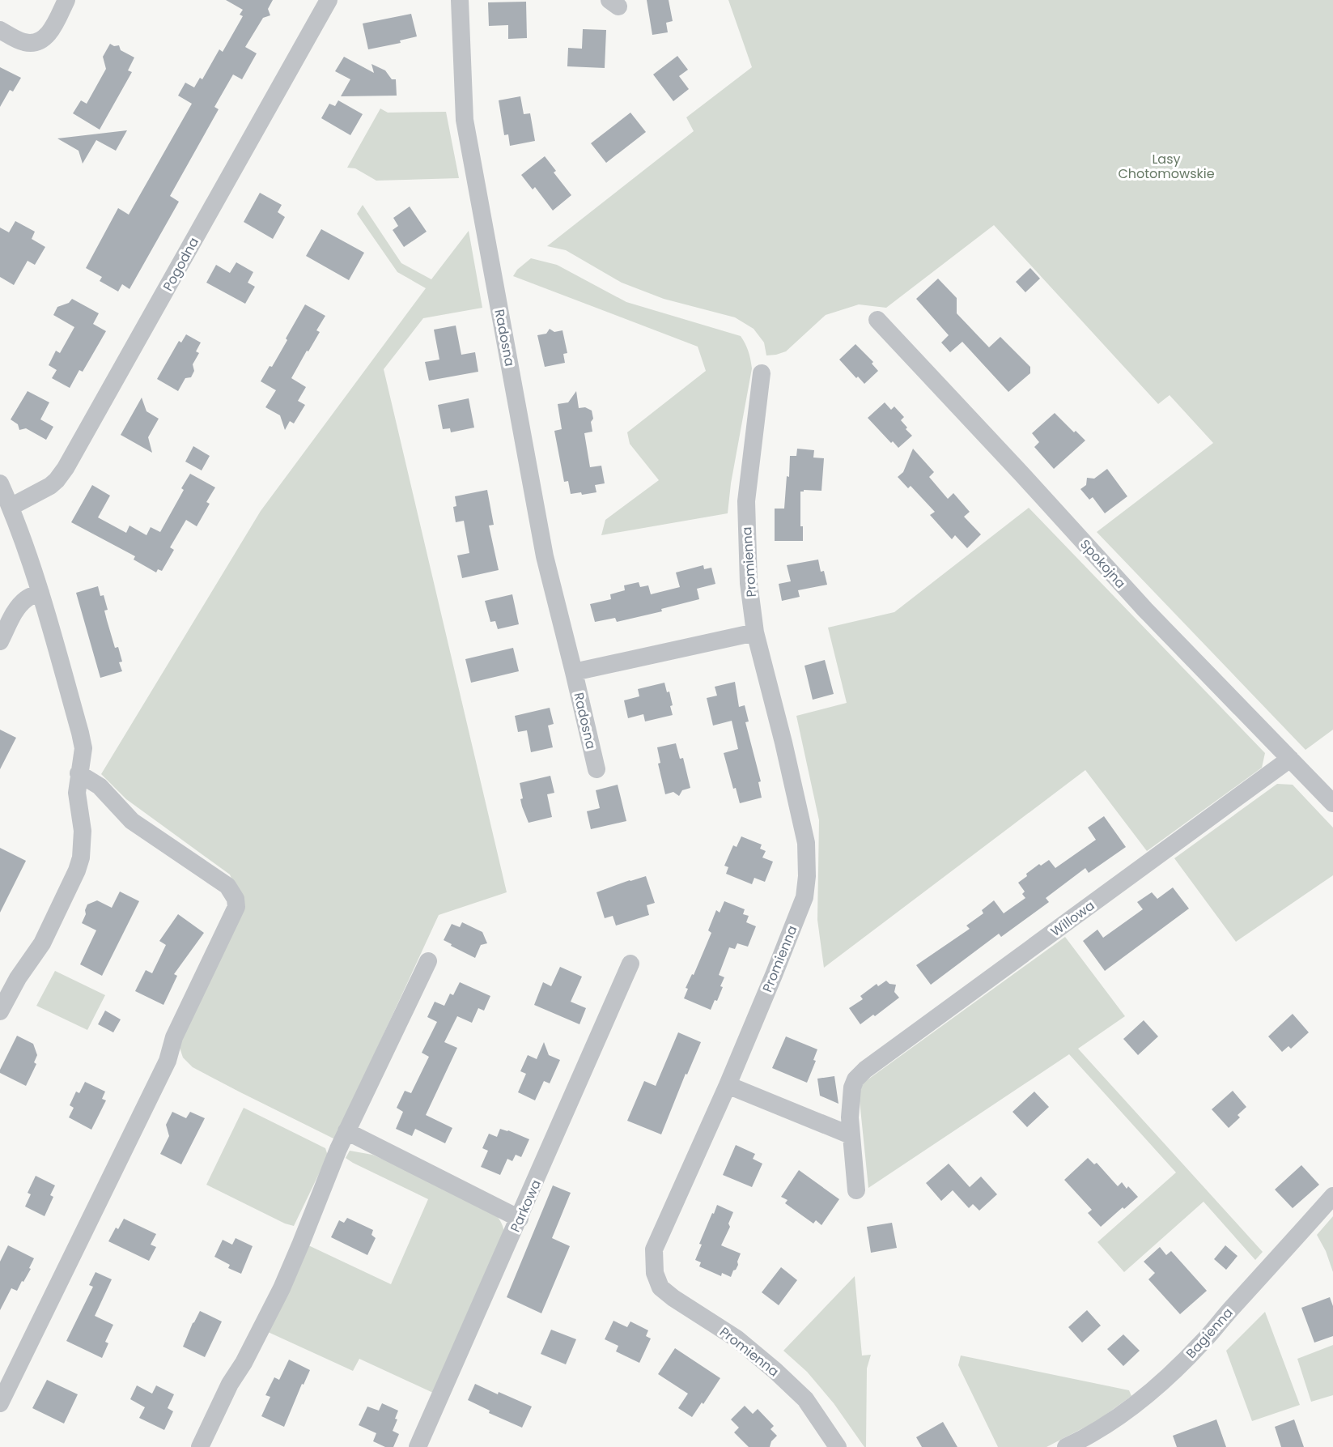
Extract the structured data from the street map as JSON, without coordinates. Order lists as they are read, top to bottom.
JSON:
{
  "streets": {
    "street": [
      "Pogodna",
      "Radosna",
      "Promienna",
      "Spokojna",
      "Willowa",
      "Parkowa",
      "Bagienna"
    ]
  },
  "crossings": [
    ["Spokojna", "Willowa"]
  ],
  "parks": ["Lasy Chotomowskie"]
}
